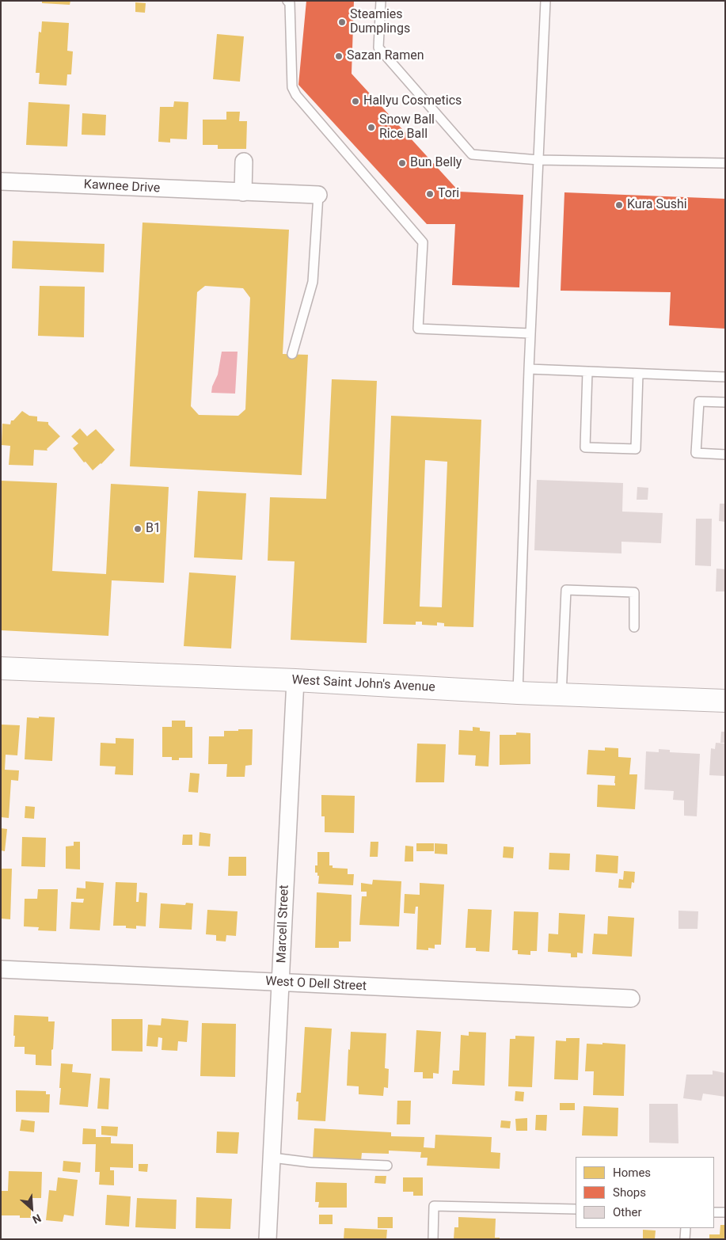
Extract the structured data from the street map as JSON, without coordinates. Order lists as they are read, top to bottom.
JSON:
{
  "streets": {
    "street": [
      "Kawnee Drive",
      "West Saint John's Avenue",
      "Marcell Street",
      "West O Dell Street"
    ]
  },
  "crossings": [
    ["West Saint John's Avenue", "Marcell Street"],
    ["Marcell Street", "West O Dell Street"]
  ],
  "places": [
    "Steamies Dumplings",
    "Sazan Ramen",
    "Hallyu Cosmetics",
    "Snow Ball Rice Ball",
    "Bun Belly",
    "Tori",
    "Kura Sushi",
    "B1"
  ],
  "legend": ["Homes", "Shops", "Other"],
  "north": "bottom right"
}
